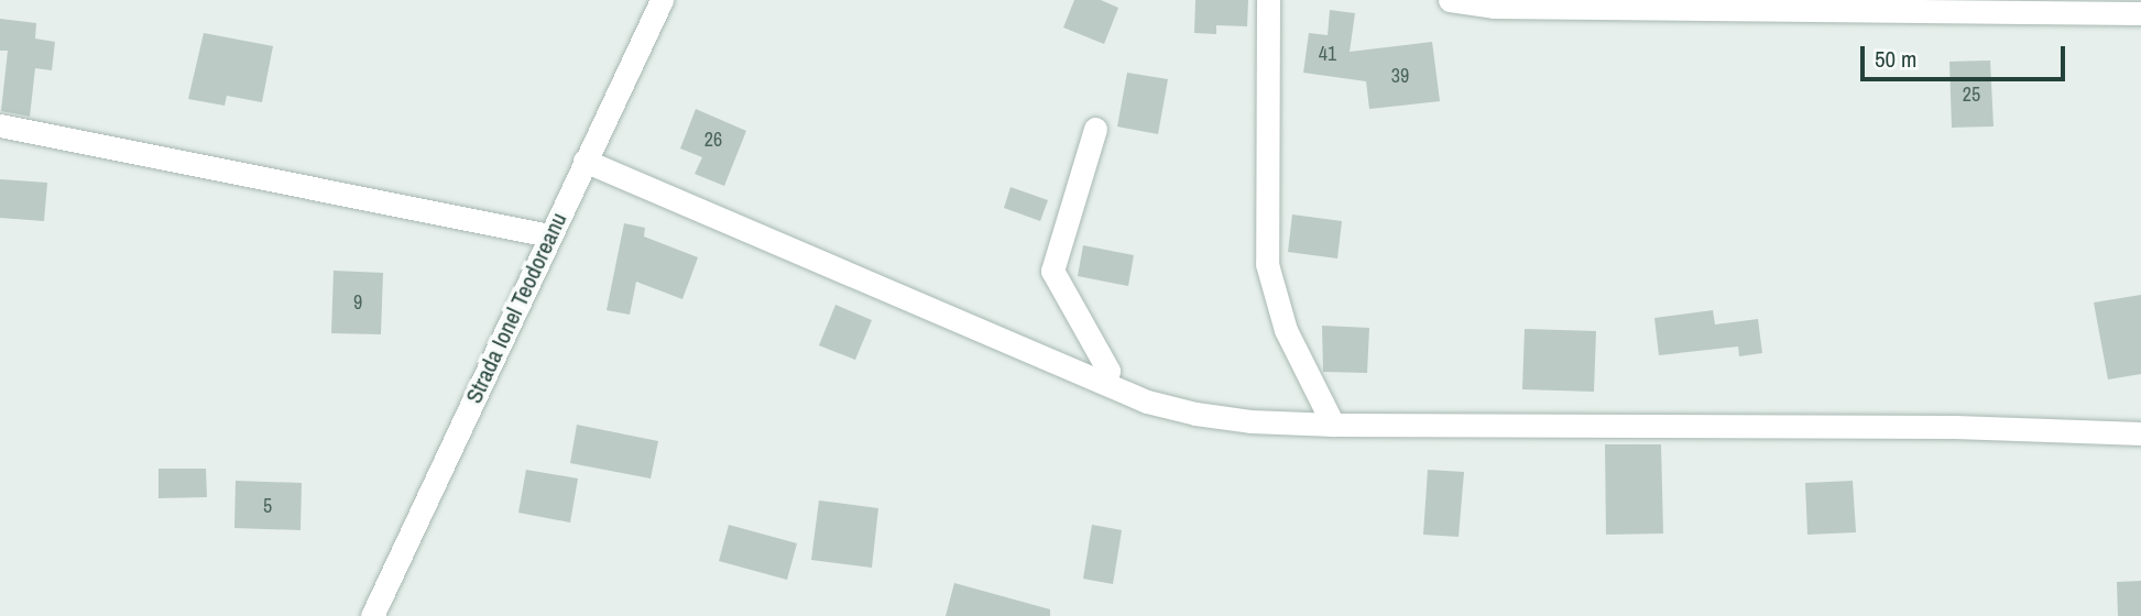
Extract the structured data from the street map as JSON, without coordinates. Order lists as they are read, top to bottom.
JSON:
{
  "streets": {
    "street": ["Strada Ionel Teodoreanu"]
  },
  "house_numbers": [
    "41",
    "39",
    "25",
    "26",
    "9",
    "5"
  ],
  "scale_bar": "50 m"
}
